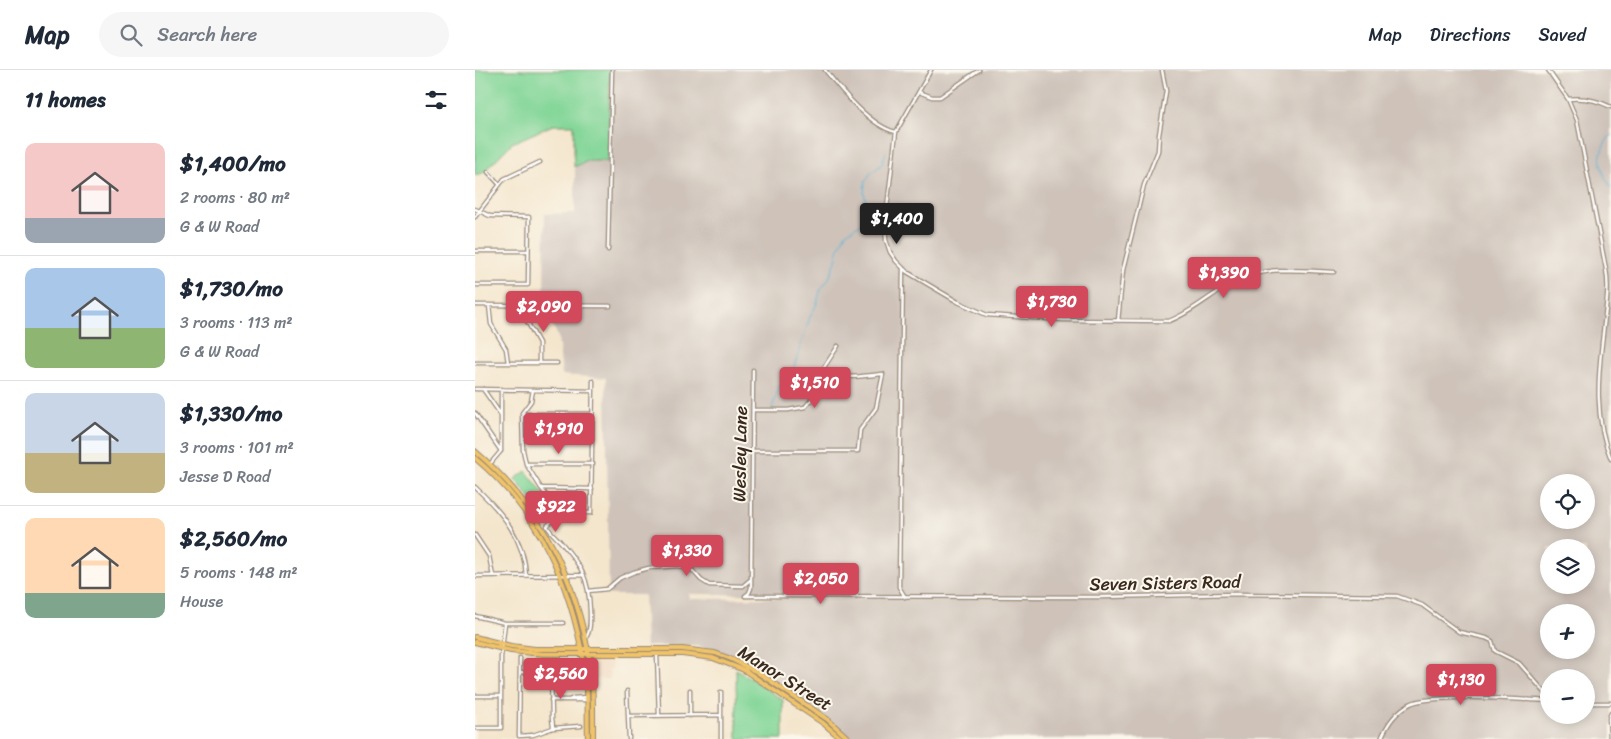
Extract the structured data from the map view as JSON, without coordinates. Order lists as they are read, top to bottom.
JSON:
{
  "streets": {
    "main road": ["Manor Street"],
    "street": ["Wesley Lane", "Seven Sisters Road"]
  },
  "crossings": [
    ["Wesley Lane", "Seven Sisters Road"]
  ],
  "page": {
    "header": "Map",
    "search": "Search here",
    "nav": ["Map", "Directions", "Saved"],
    "heading": "11 homes",
    "list": [
      {
        "name": "$1,400/mo",
        "note": "2 rooms · 80 m² · G & W Road"
      },
      {
        "name": "$1,730/mo",
        "note": "3 rooms · 113 m² · G & W Road"
      },
      {
        "name": "$1,330/mo",
        "note": "3 rooms · 101 m² · Jesse D Road"
      },
      {
        "name": "$2,560/mo",
        "note": "5 rooms · 148 m² · House"
      }
    ],
    "price": [
      "$1,400",
      "$1,390",
      "$1,730",
      "$2,090",
      "$1,510",
      "$1,910",
      "$922",
      "$1,330",
      "$2,050",
      "$2,560",
      "$1,130"
    ],
    "map_buttons": ["+", "−"]
  }
}
